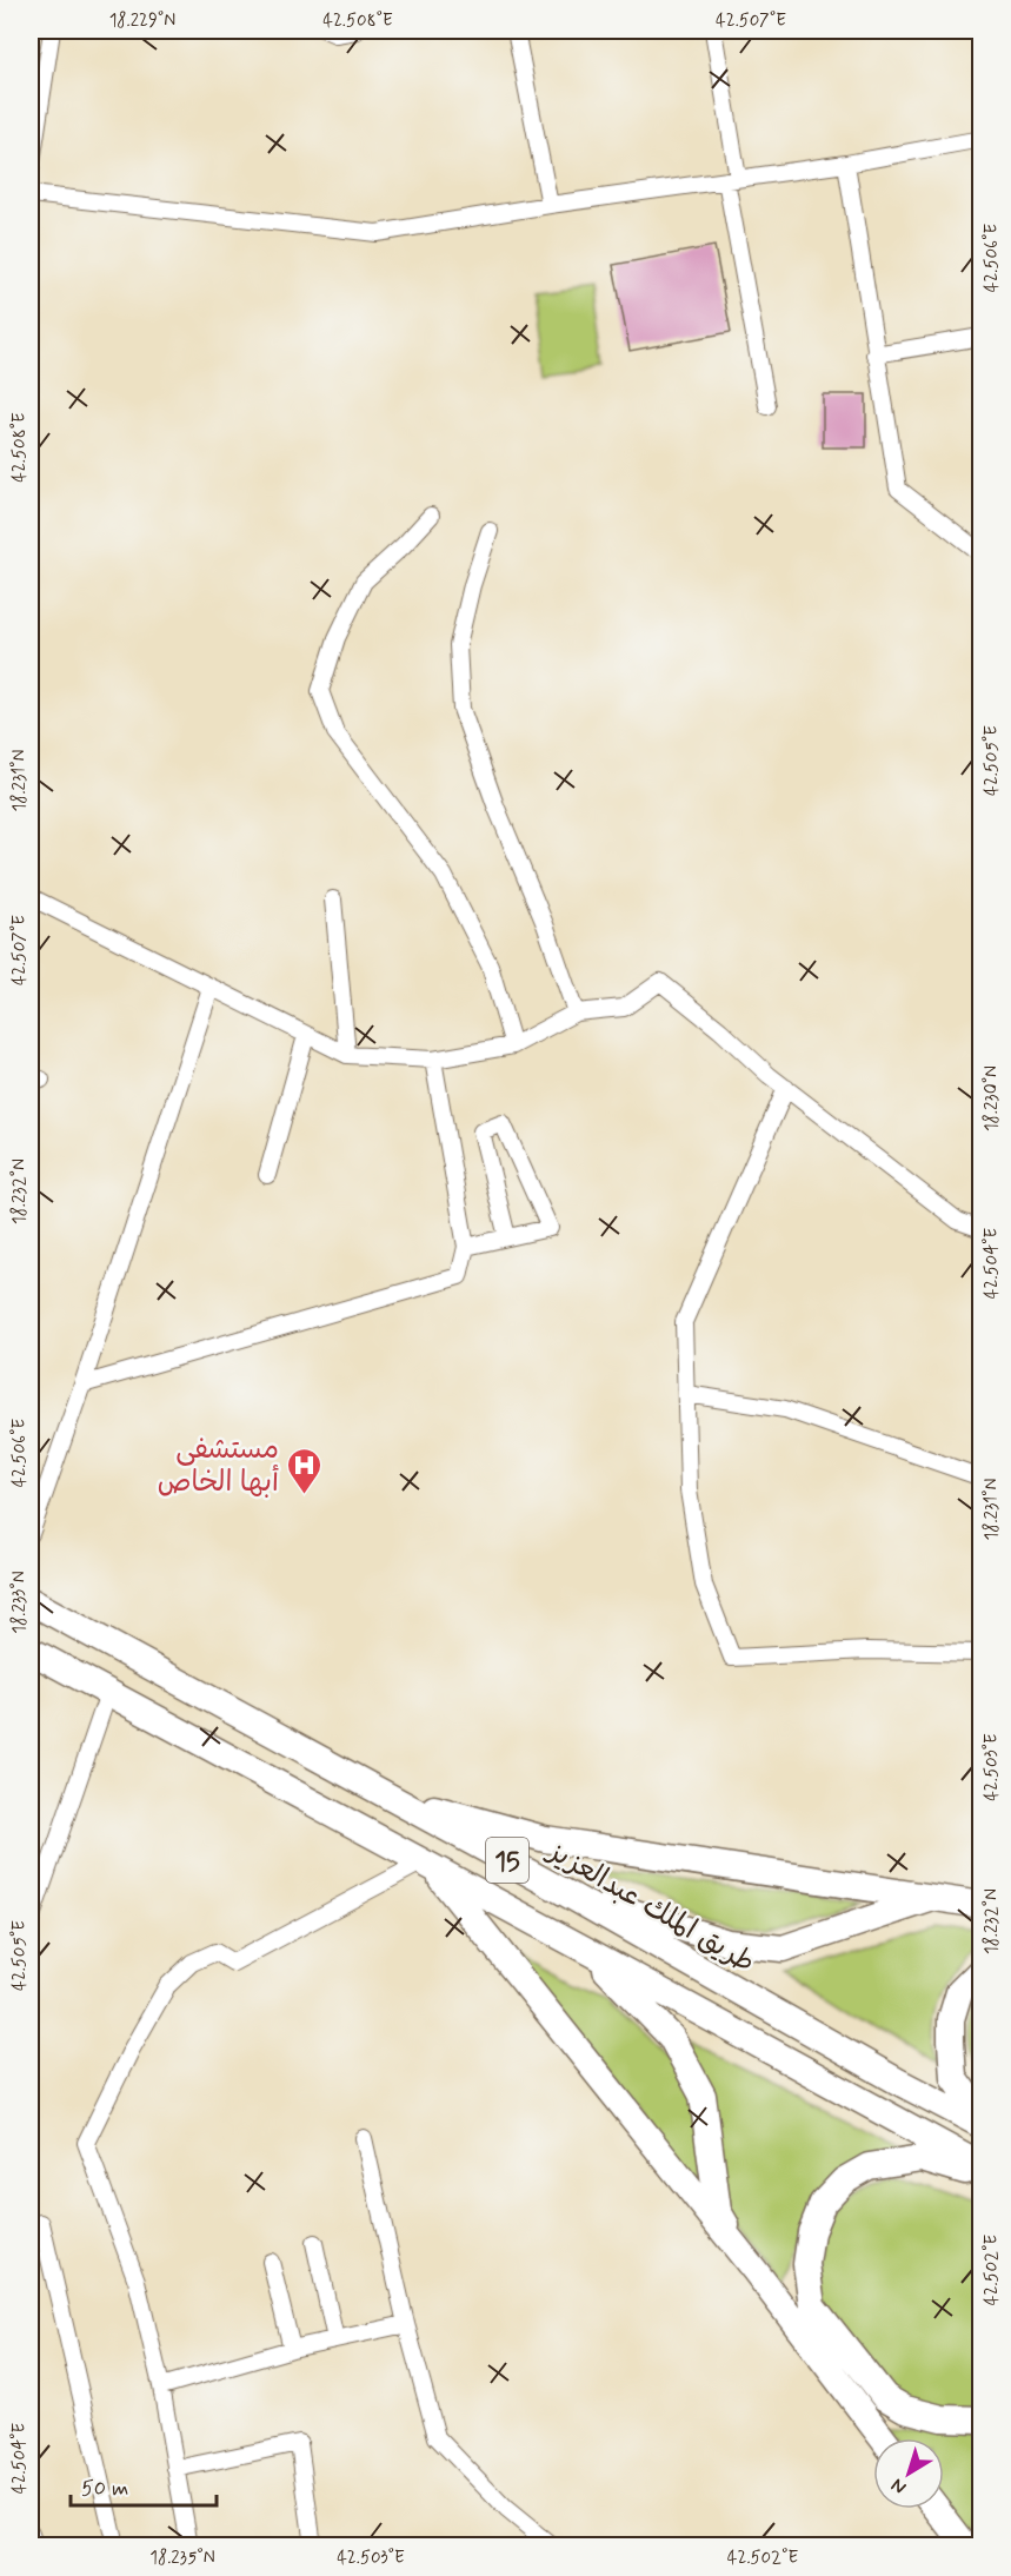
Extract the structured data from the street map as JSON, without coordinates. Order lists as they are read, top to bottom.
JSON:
{
  "streets": {
    "highway": ["15", "طريق الملك عبدالعزيز"]
  },
  "places": {
    "hospital": ["مستشفى أبها الخاص"]
  },
  "scale_bar": "50 m",
  "north": "bottom left",
  "coordinates": [
    "18.229°N",
    "42.508°E",
    "42.507°E",
    "42.506°E",
    "42.505°E",
    "18.231°N",
    "18.230°N",
    "18.232°N",
    "42.504°E",
    "18.233°N",
    "42.503°E",
    "42.502°E",
    "18.235°N"
  ]
}
